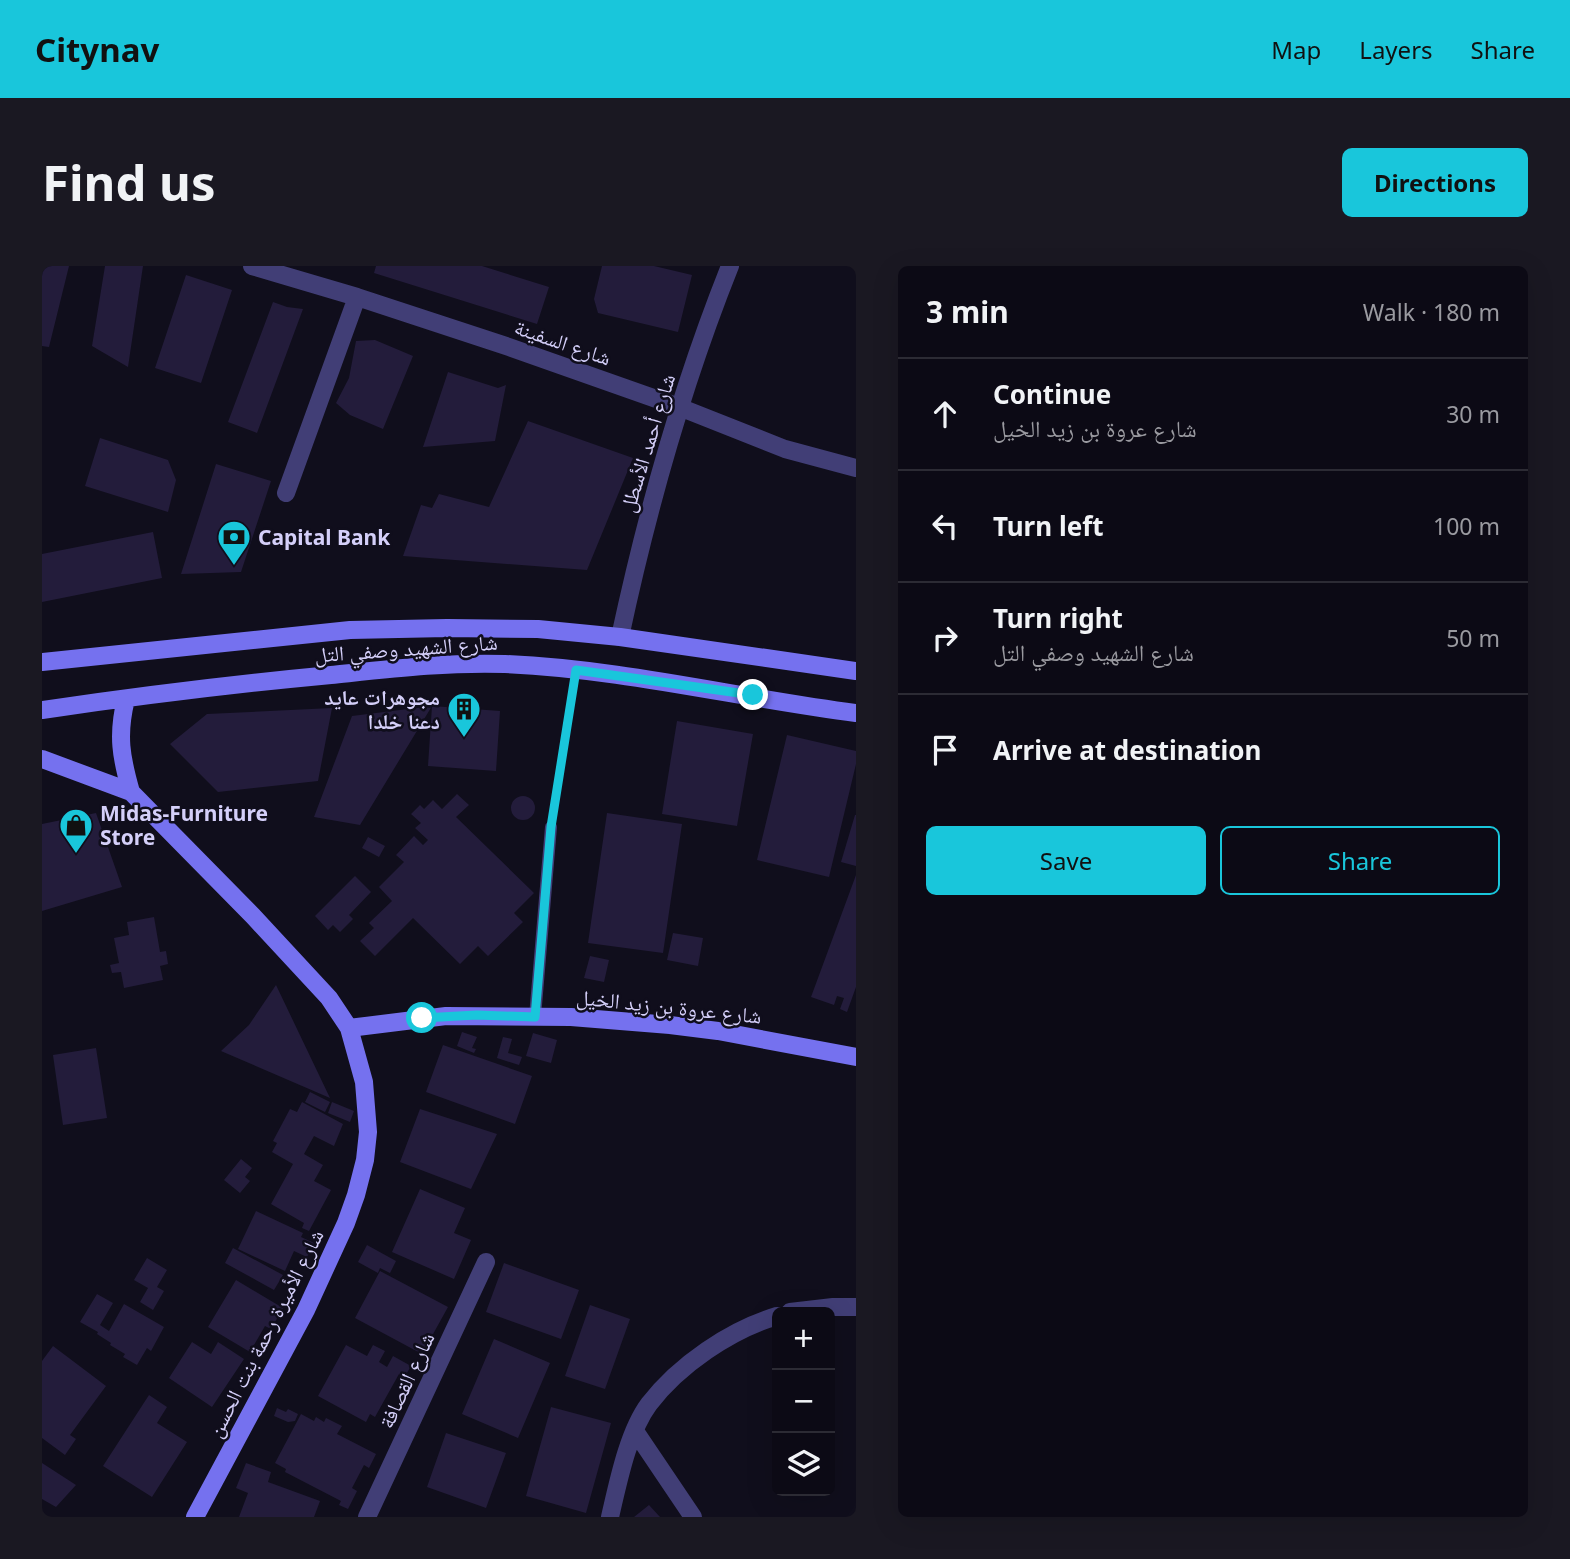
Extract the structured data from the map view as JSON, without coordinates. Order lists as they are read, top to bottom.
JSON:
{
  "streets": {
    "main road": ["شارع الشهيد وصفي التل", "شارع عروة بن زيد الخيل", "شارع الأميرة رحمة بنت الحسن"],
    "street": ["شارع السفينة", "شارع أحمد الأسطل", "شارع القصافة"]
  },
  "crossings": [
    ["شارع السفينة", "شارع أحمد الأسطل"],
    ["شارع أحمد الأسطل", "شارع الشهيد وصفي التل"],
    ["شارع عروة بن زيد الخيل", "شارع الأميرة رحمة بنت الحسن"]
  ],
  "places": {
    "bank": ["Capital Bank"],
    "building": ["مجوهرات عايد دعنا خلدا"],
    "shop": ["Midas-Furniture Store"]
  },
  "page": {
    "header": "Citynav",
    "nav": ["Map", "Layers", "Share"],
    "buttons": [
      "Directions",
      ["Save", "Share"]
    ],
    "title": "Find us",
    "heading": ["3 min", "Walk · 180 m"],
    "list": [
      ["Continue", "شارع عروة بن زيد الخيل", "30 m"],
      ["Turn left", "100 m"],
      ["Turn right", "شارع الشهيد وصفي التل", "50 m"],
      "Arrive at destination"
    ],
    "map_buttons": ["+", "−"]
  }
}
